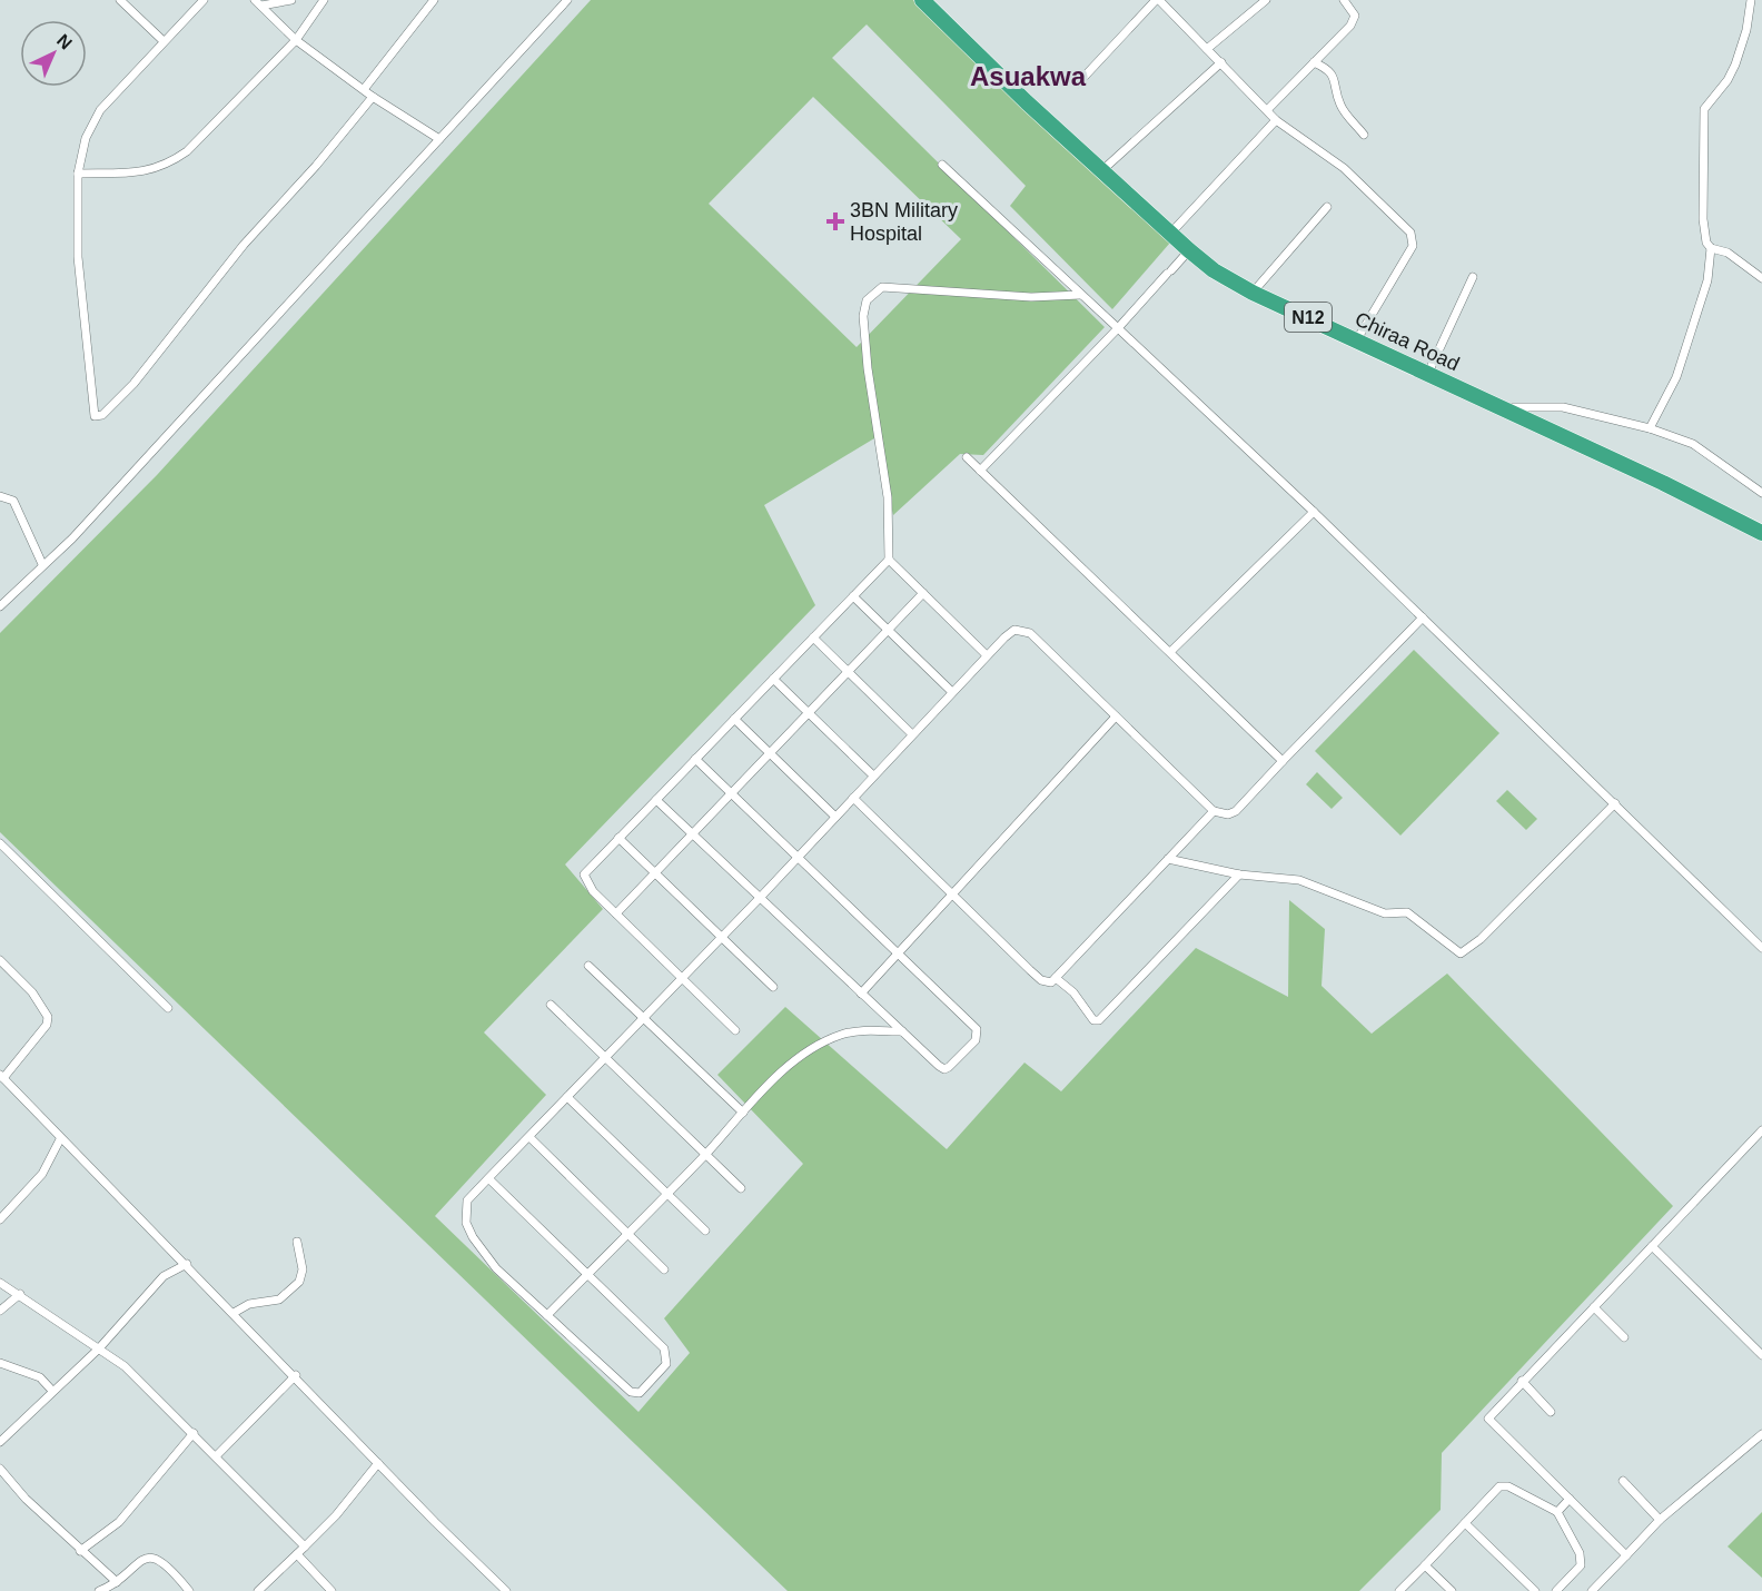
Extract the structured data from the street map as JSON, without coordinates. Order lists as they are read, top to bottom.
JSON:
{
  "streets": {
    "highway": ["N12", "Chiraa Road"]
  },
  "districts": ["Asuakwa"],
  "places": {
    "health": ["3BN Military Hospital"]
  },
  "north": "top right"
}
